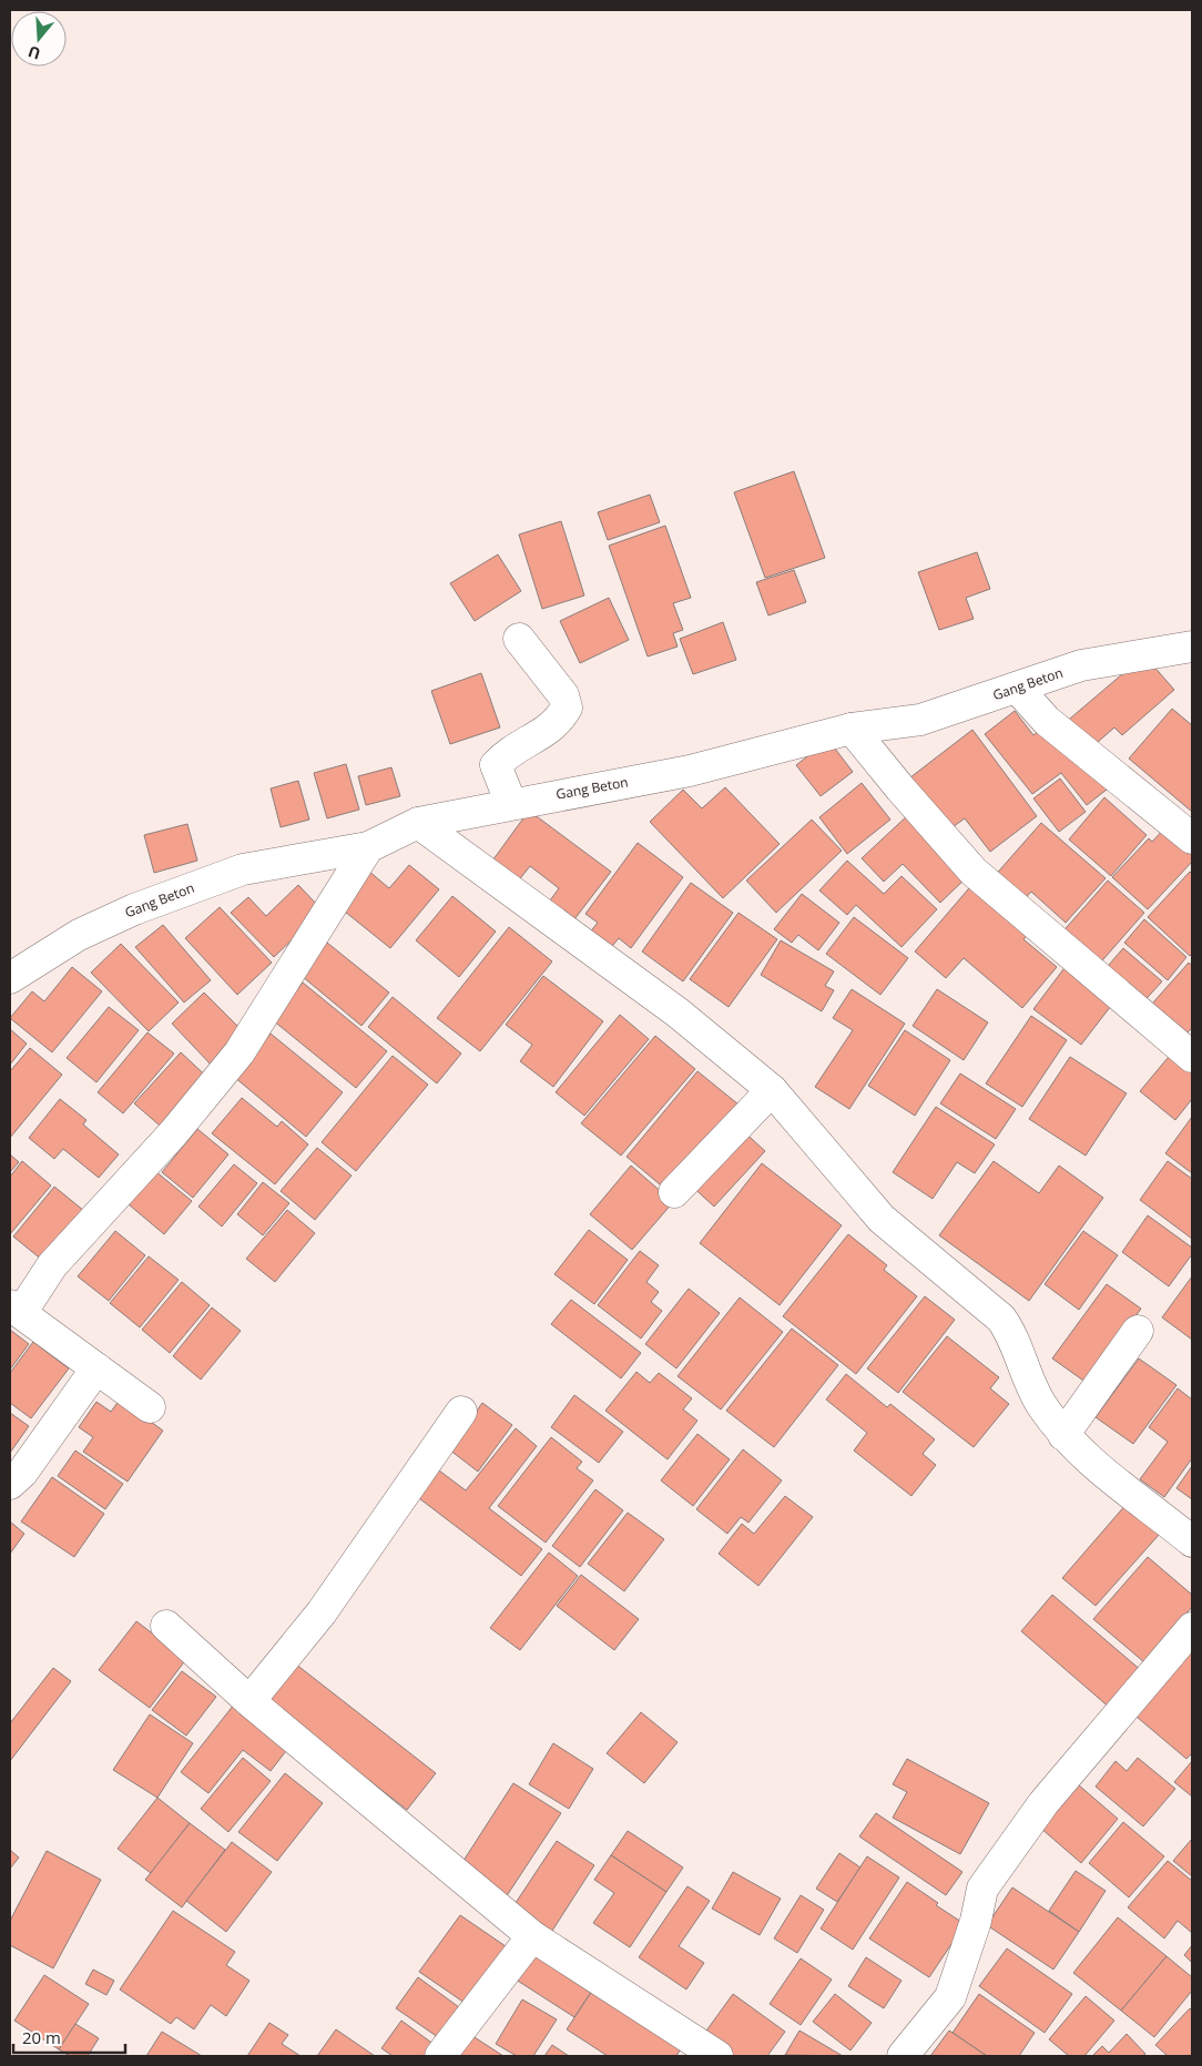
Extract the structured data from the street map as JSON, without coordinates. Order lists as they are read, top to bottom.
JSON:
{
  "streets": {
    "street": ["Gang Beton"]
  },
  "scale_bar": "20 m",
  "north": "bottom"
}
